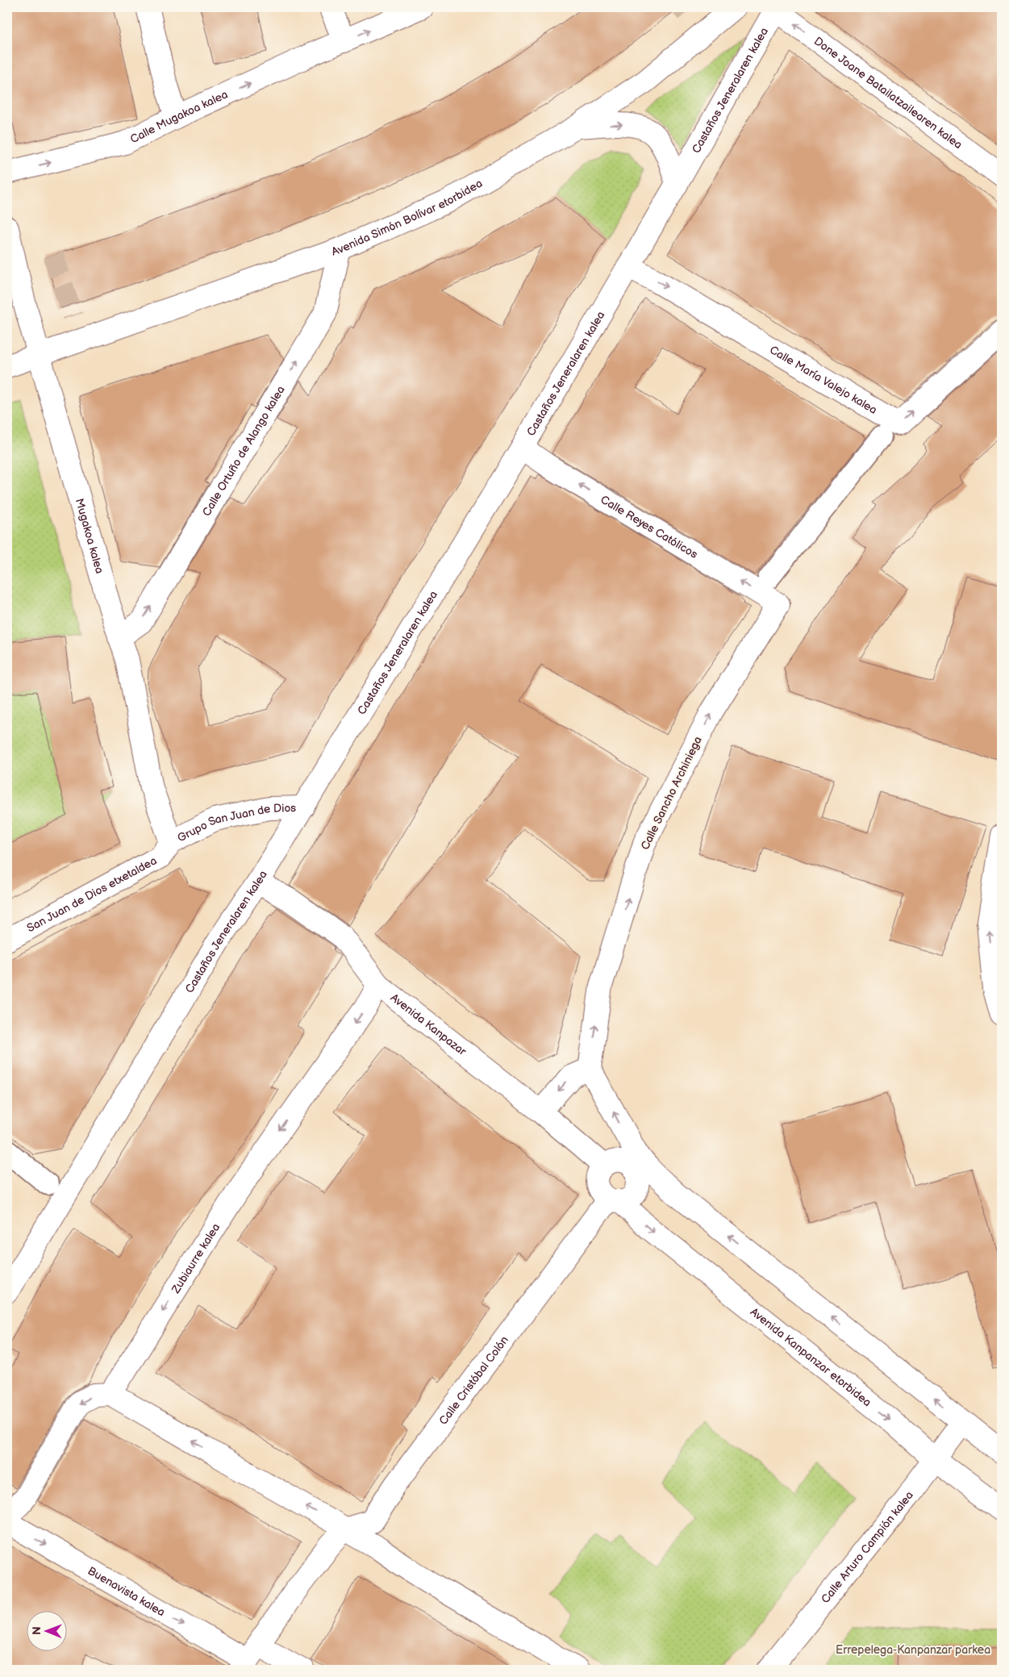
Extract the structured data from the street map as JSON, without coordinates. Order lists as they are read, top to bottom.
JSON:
{
  "streets": {
    "street": [
      "Castaños Jeneralaren kalea",
      "Done Joane Batailatzailearen kalea",
      "Calle Mugakoa kalea",
      "Avenida Simón Bolívar etorbidea",
      "Calle María Valejo kalea",
      "Calle Ortuño de Alango kalea",
      "Calle Reyes Católicos",
      "Mugakoa kalea",
      "Calle Sancho Archiniega",
      "Grupo San Juan de Dios",
      "San Juan de Dios etxetaldea",
      "Avenida Kanpazar",
      "Zubiaurre kalea",
      "Avenida Kanpanzar etorbidea",
      "Calle Cristóbal Colón",
      "Calle Arturo Campión kalea",
      "Buenavista kalea"
    ]
  },
  "crossings": [
    ["Castaños Jeneralaren kalea", "Done Joane Batailatzailearen kalea"],
    ["Castaños Jeneralaren kalea", "Calle María Valejo kalea"],
    ["Castaños Jeneralaren kalea", "Calle Reyes Católicos"],
    ["Castaños Jeneralaren kalea", "Grupo San Juan de Dios"],
    ["Castaños Jeneralaren kalea", "Avenida Kanpazar"],
    ["Avenida Simón Bolívar etorbidea", "Calle Ortuño de Alango kalea"],
    ["Avenida Simón Bolívar etorbidea", "Mugakoa kalea"],
    ["Calle Ortuño de Alango kalea", "Mugakoa kalea"],
    ["Calle Reyes Católicos", "Calle Sancho Archiniega"],
    ["Mugakoa kalea", "Grupo San Juan de Dios"],
    ["Mugakoa kalea", "San Juan de Dios etxetaldea"],
    ["Grupo San Juan de Dios", "San Juan de Dios etxetaldea"],
    ["Avenida Kanpazar", "Zubiaurre kalea"],
    ["Avenida Kanpazar", "Avenida Kanpanzar etorbidea"],
    ["Avenida Kanpazar", "Calle Cristóbal Colón"],
    ["Avenida Kanpanzar etorbidea", "Calle Cristóbal Colón"],
    ["Avenida Kanpanzar etorbidea", "Calle Arturo Campión kalea"]
  ],
  "one_way": [
    "Done Joane Batailatzailearen kalea",
    "Calle Mugakoa kalea",
    "Calle María Valejo kalea",
    "Calle Ortuño de Alango kalea",
    "Calle Reyes Católicos",
    "Calle Sancho Archiniega",
    "Zubiaurre kalea"
  ],
  "parks": ["Errepelega-Kanpanzar parkea"],
  "north": "left"
}
